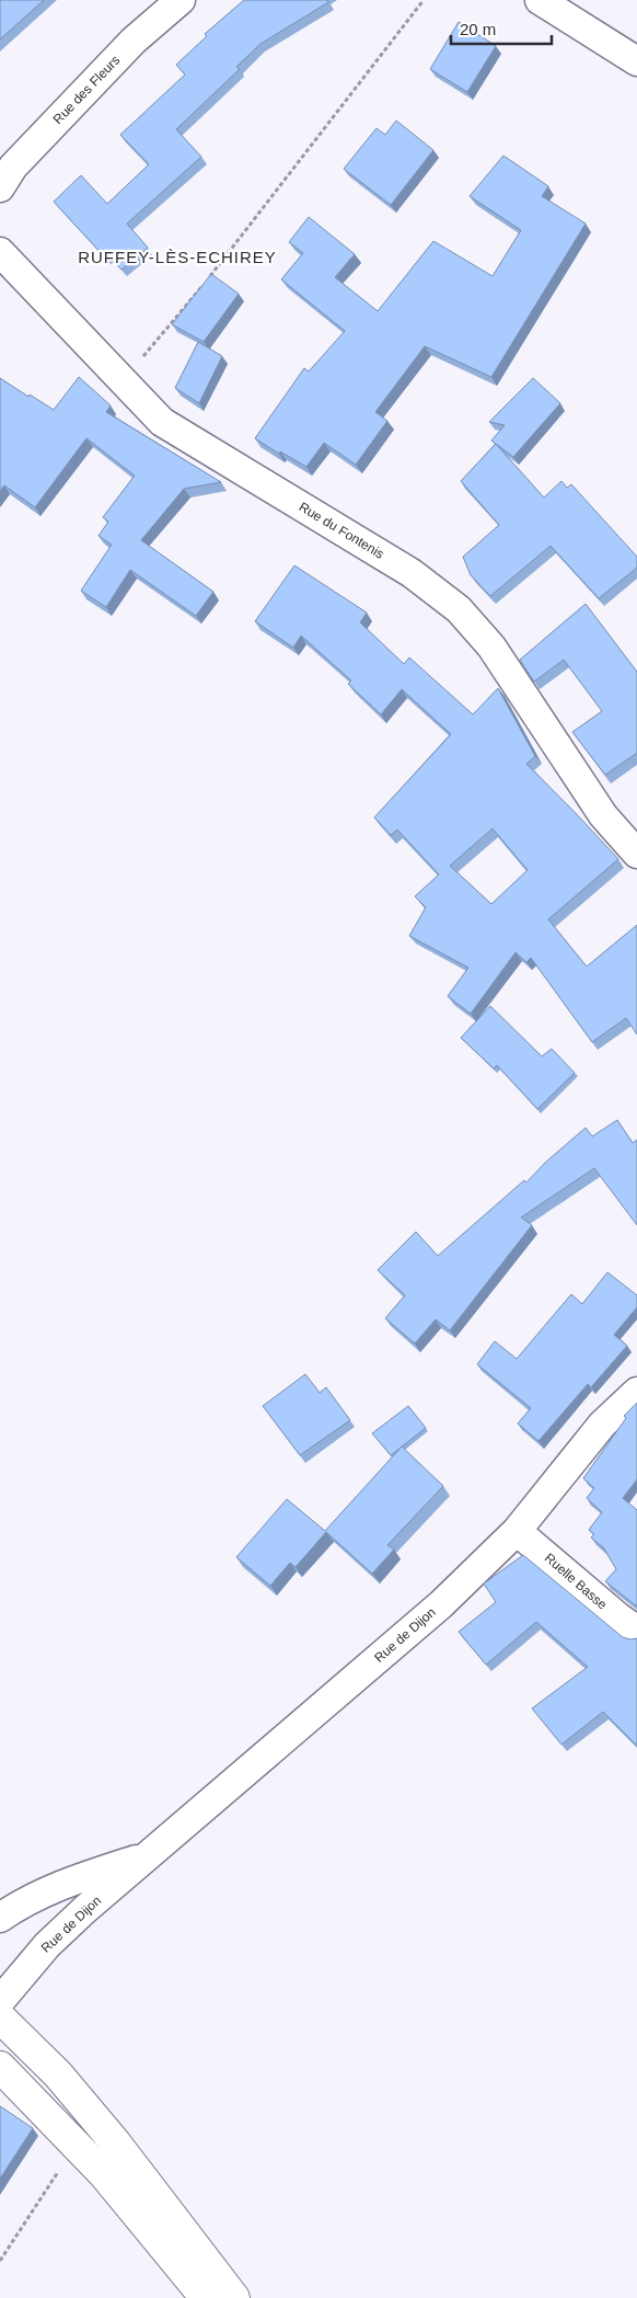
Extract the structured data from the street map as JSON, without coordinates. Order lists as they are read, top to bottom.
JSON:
{
  "streets": {
    "street": [
      "Rue des Fleurs",
      "Rue du Fontenis",
      "Ruelle Basse",
      "Rue de Dijon"
    ]
  },
  "crossings": [
    ["Ruelle Basse", "Rue de Dijon"]
  ],
  "districts": ["RUFFEY-LÈS-ECHIREY"],
  "scale_bar": "20 m"
}
